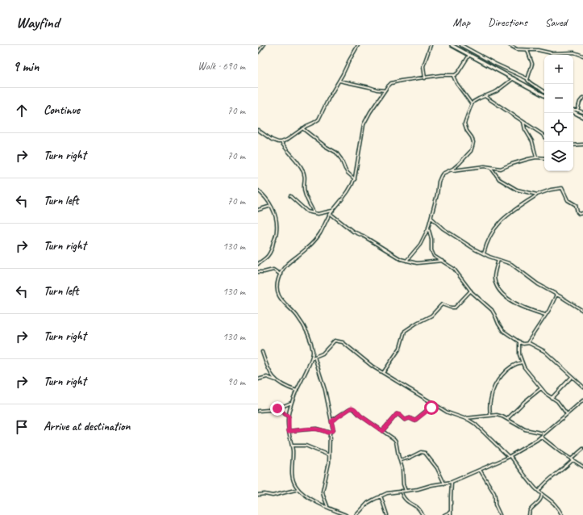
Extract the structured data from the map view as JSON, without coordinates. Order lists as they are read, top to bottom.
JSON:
{
  "page": {
    "header": "Wayfind",
    "nav": ["Map", "Directions", "Saved"],
    "heading": ["9 min", "Walk · 690 m"],
    "map_buttons": ["+", "−"],
    "list": [
      ["Continue", "70 m"],
      ["Turn right", "70 m"],
      ["Turn left", "70 m"],
      ["Turn right", "130 m"],
      ["Turn left", "130 m"],
      ["Turn right", "130 m"],
      ["Turn right", "90 m"],
      "Arrive at destination"
    ]
  }
}
